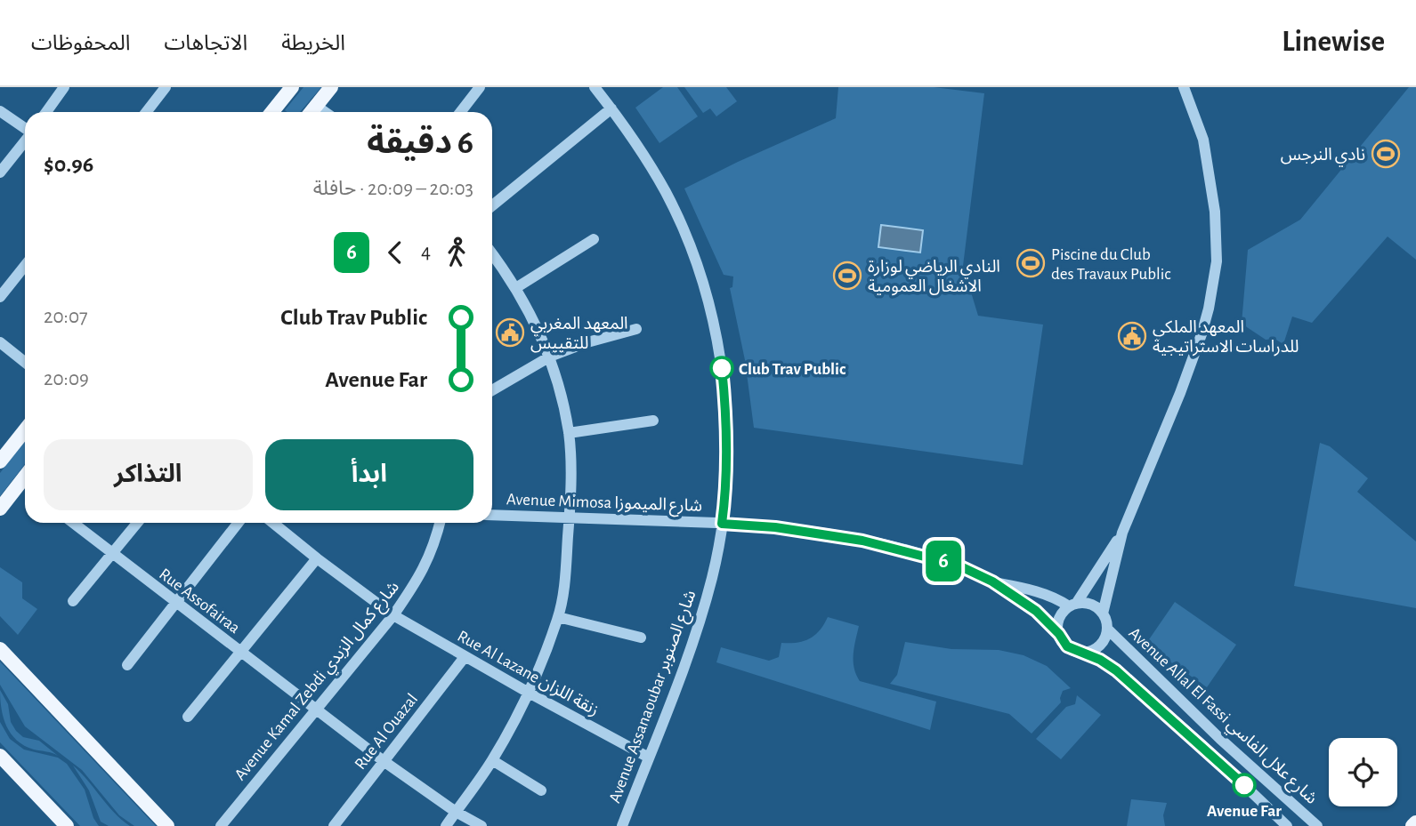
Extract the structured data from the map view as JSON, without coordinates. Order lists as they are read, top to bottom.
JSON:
{
  "streets": {
    "street": [
      "Avenue Mimosa شارع الميموزا",
      "Rue Assofairaa",
      "Rue Al Lazane زنقة اللزان",
      "Avenue Kamal Zebdi شارع كمال الزبدي",
      "Avenue Assanaoubar شارع الصنوبر",
      "Avenue Allal El Fassi شارع علال الفاسي",
      "Rue Al Ouazal"
    ]
  },
  "crossings": [
    ["Avenue Mimosa شارع الميموزا", "Avenue Assanaoubar شارع الصنوبر"],
    ["Rue Assofairaa", "Avenue Kamal Zebdi شارع كمال الزبدي"],
    ["Rue Assofairaa", "Rue Al Ouazal"],
    ["Rue Al Lazane زنقة اللزان", "Avenue Kamal Zebdi شارع كمال الزبدي"],
    ["Rue Al Lazane زنقة اللزان", "Avenue Assanaoubar شارع الصنوبر"],
    ["Rue Al Lazane زنقة اللزان", "Rue Al Ouazal"]
  ],
  "places": {
    "sports": ["نادي النرجس", "Piscine du Club des Travaux Public", "النادي الرياضي لوزارة الاشغال العمومية"],
    "public building": ["المعهد المغربي للتقييس", "المعهد الملكي للدراسات الاستراتيجية"],
    "other": ["Club Trav Public", "Avenue Far"]
  },
  "lines": ["bus line 6"],
  "page": {
    "header": "Linewise",
    "nav": ["الخريطة", "الاتجاهات", "المحفوظات"],
    "on_map": "6",
    "heading": ["6 دقيقة", "20:03 – 20:09 · حافلة", "$0.96"],
    "legs": ["4", "6"],
    "list": [
      {
        "name": "Club Trav Public",
        "value": "20:07"
      },
      {
        "name": "Avenue Far",
        "value": "20:09"
      }
    ],
    "buttons": ["ابدأ", "التذاكر"]
  }
}
